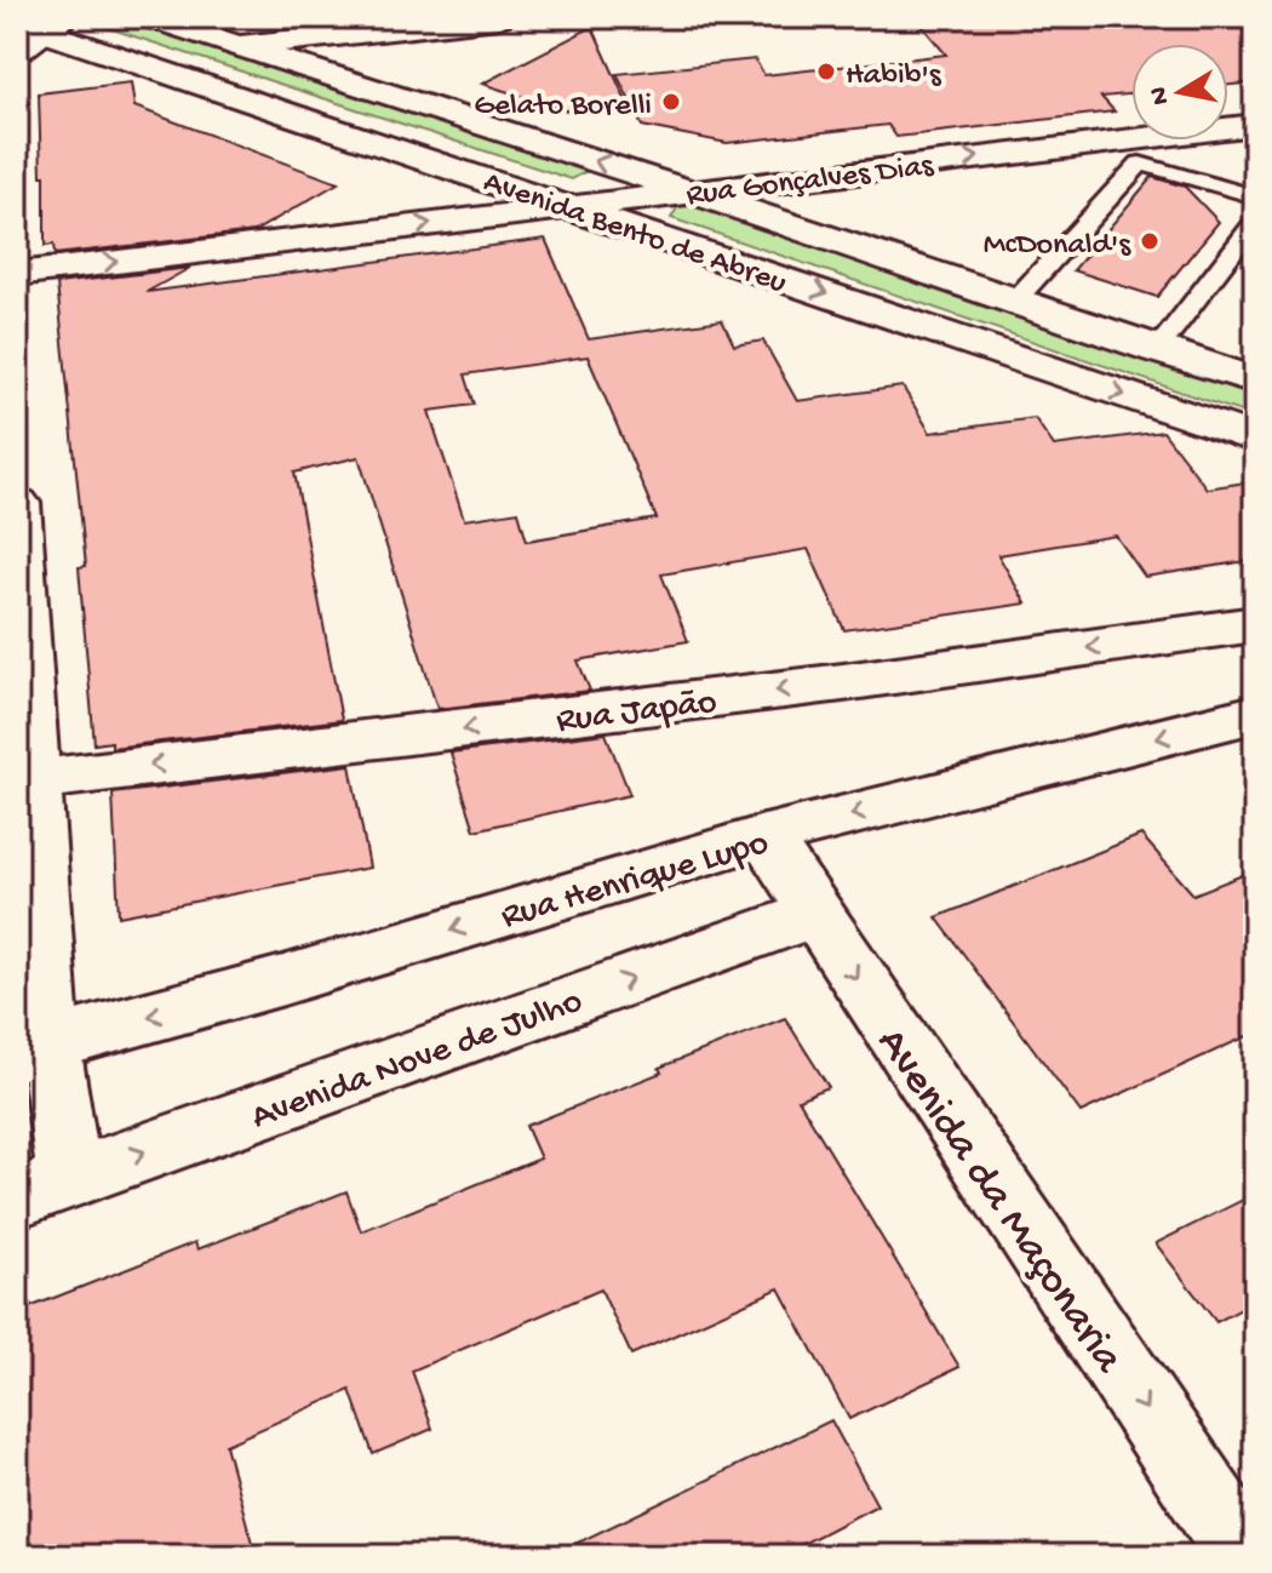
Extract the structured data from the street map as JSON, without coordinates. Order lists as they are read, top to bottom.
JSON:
{
  "streets": {
    "street": [
      "Rua Gonçalves Dias",
      "Avenida Bento de Abreu",
      "Rua Japão",
      "Rua Henrique Lupo",
      "Avenida Nove de Julho",
      "Avenida da Maçonaria"
    ]
  },
  "crossings": [
    ["Rua Gonçalves Dias", "Avenida Bento de Abreu"],
    ["Rua Henrique Lupo", "Avenida da Maçonaria"],
    ["Avenida Nove de Julho", "Avenida da Maçonaria"]
  ],
  "one_way": [
    "Rua Gonçalves Dias",
    "Rua Japão",
    "Rua Henrique Lupo",
    "Avenida Nove de Julho",
    "Avenida da Maçonaria"
  ],
  "places": ["Habib's", "Gelato Borelli", "McDonald's"],
  "north": "left"
}
